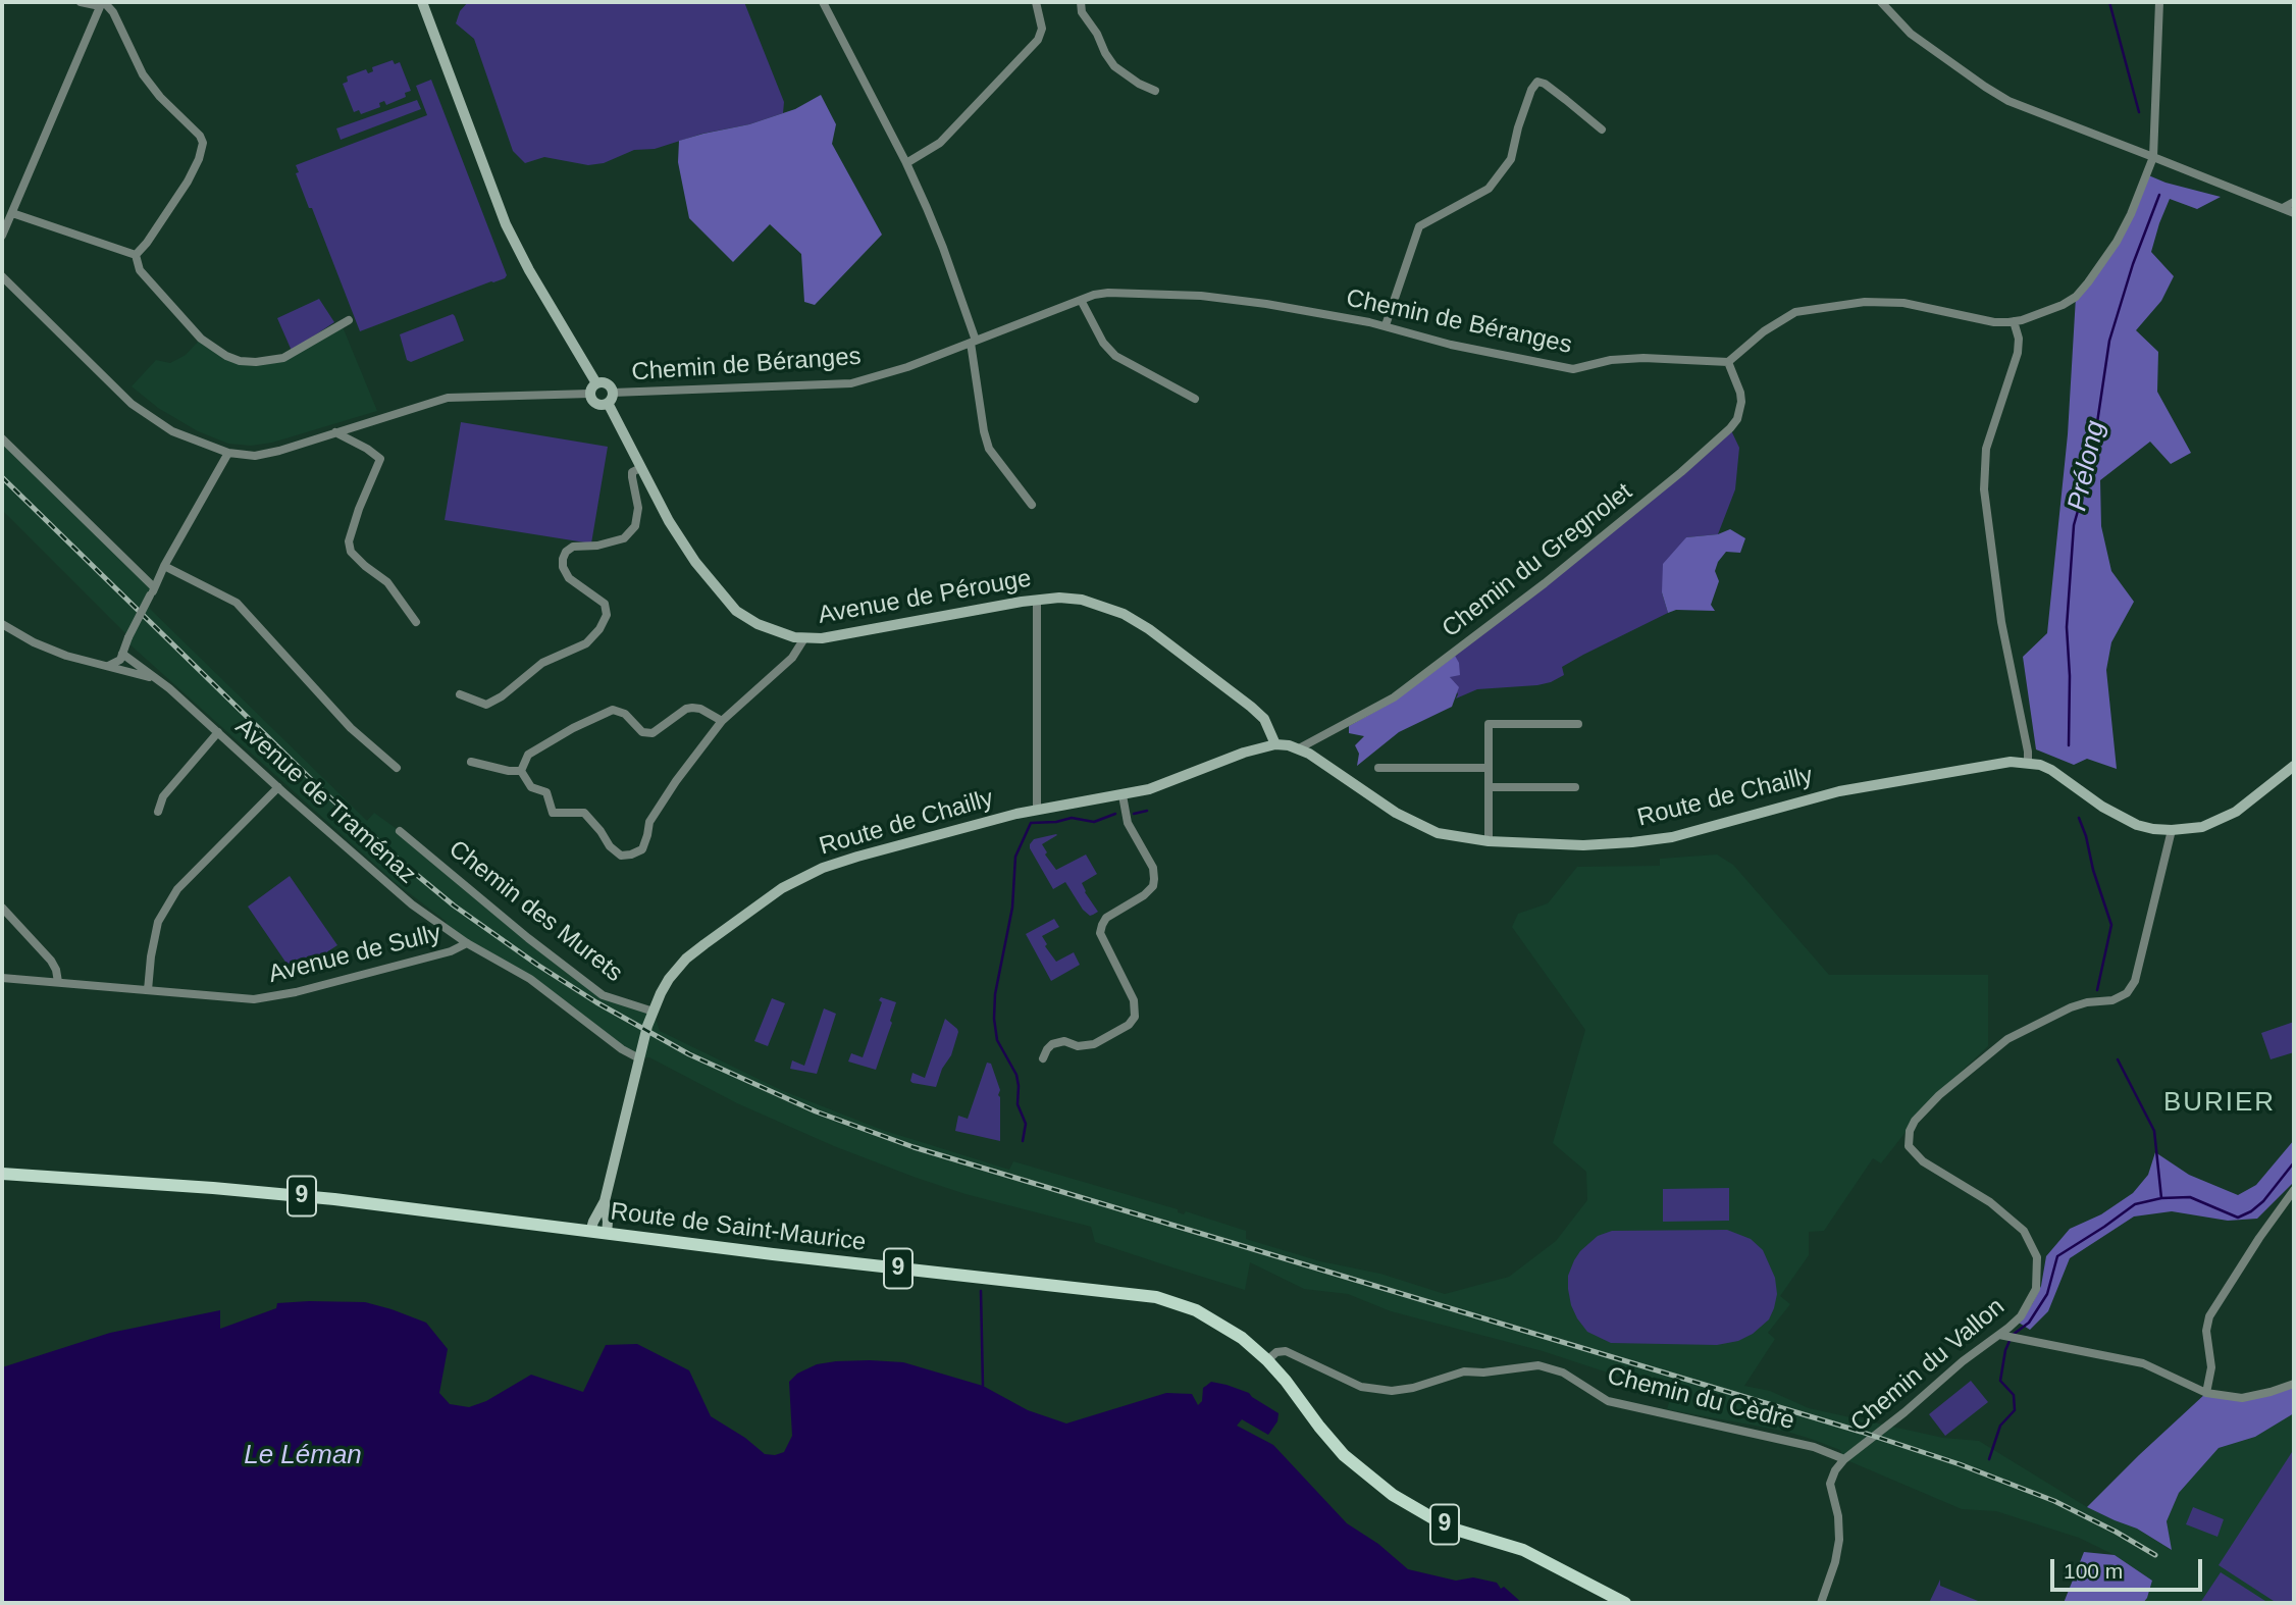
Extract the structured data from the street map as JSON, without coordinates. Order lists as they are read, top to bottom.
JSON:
{
  "streets": {
    "main road": ["9", "Route de Saint-Maurice"],
    "street": [
      "Chemin de Béranges",
      "Chemin du Gregnolet",
      "Avenue de Pérouge",
      "Route de Chailly",
      "Avenue de Traménaz",
      "Chemin des Murets",
      "Avenue de Sully",
      "Chemin du Vallon",
      "Chemin du Cèdre"
    ]
  },
  "crossings": [
    ["Chemin de Béranges", "Chemin du Gregnolet"],
    ["Chemin de Béranges", "Avenue de Pérouge"],
    ["Chemin du Gregnolet", "Route de Chailly"],
    ["Avenue de Pérouge", "Route de Chailly"],
    ["Route de Chailly", "Chemin des Murets"],
    ["Route de Chailly", "Avenue de Sully"],
    ["Route de Chailly", "Route de Saint-Maurice"],
    ["Route de Chailly", "Chemin du Vallon"],
    ["Avenue de Traménaz", "Avenue de Sully"],
    ["Route de Saint-Maurice", "Chemin du Cèdre"],
    ["Chemin du Vallon", "Chemin du Cèdre"]
  ],
  "districts": ["BURIER"],
  "water": ["Prélong", "Le Léman"],
  "scale_bar": "100 m"
}
